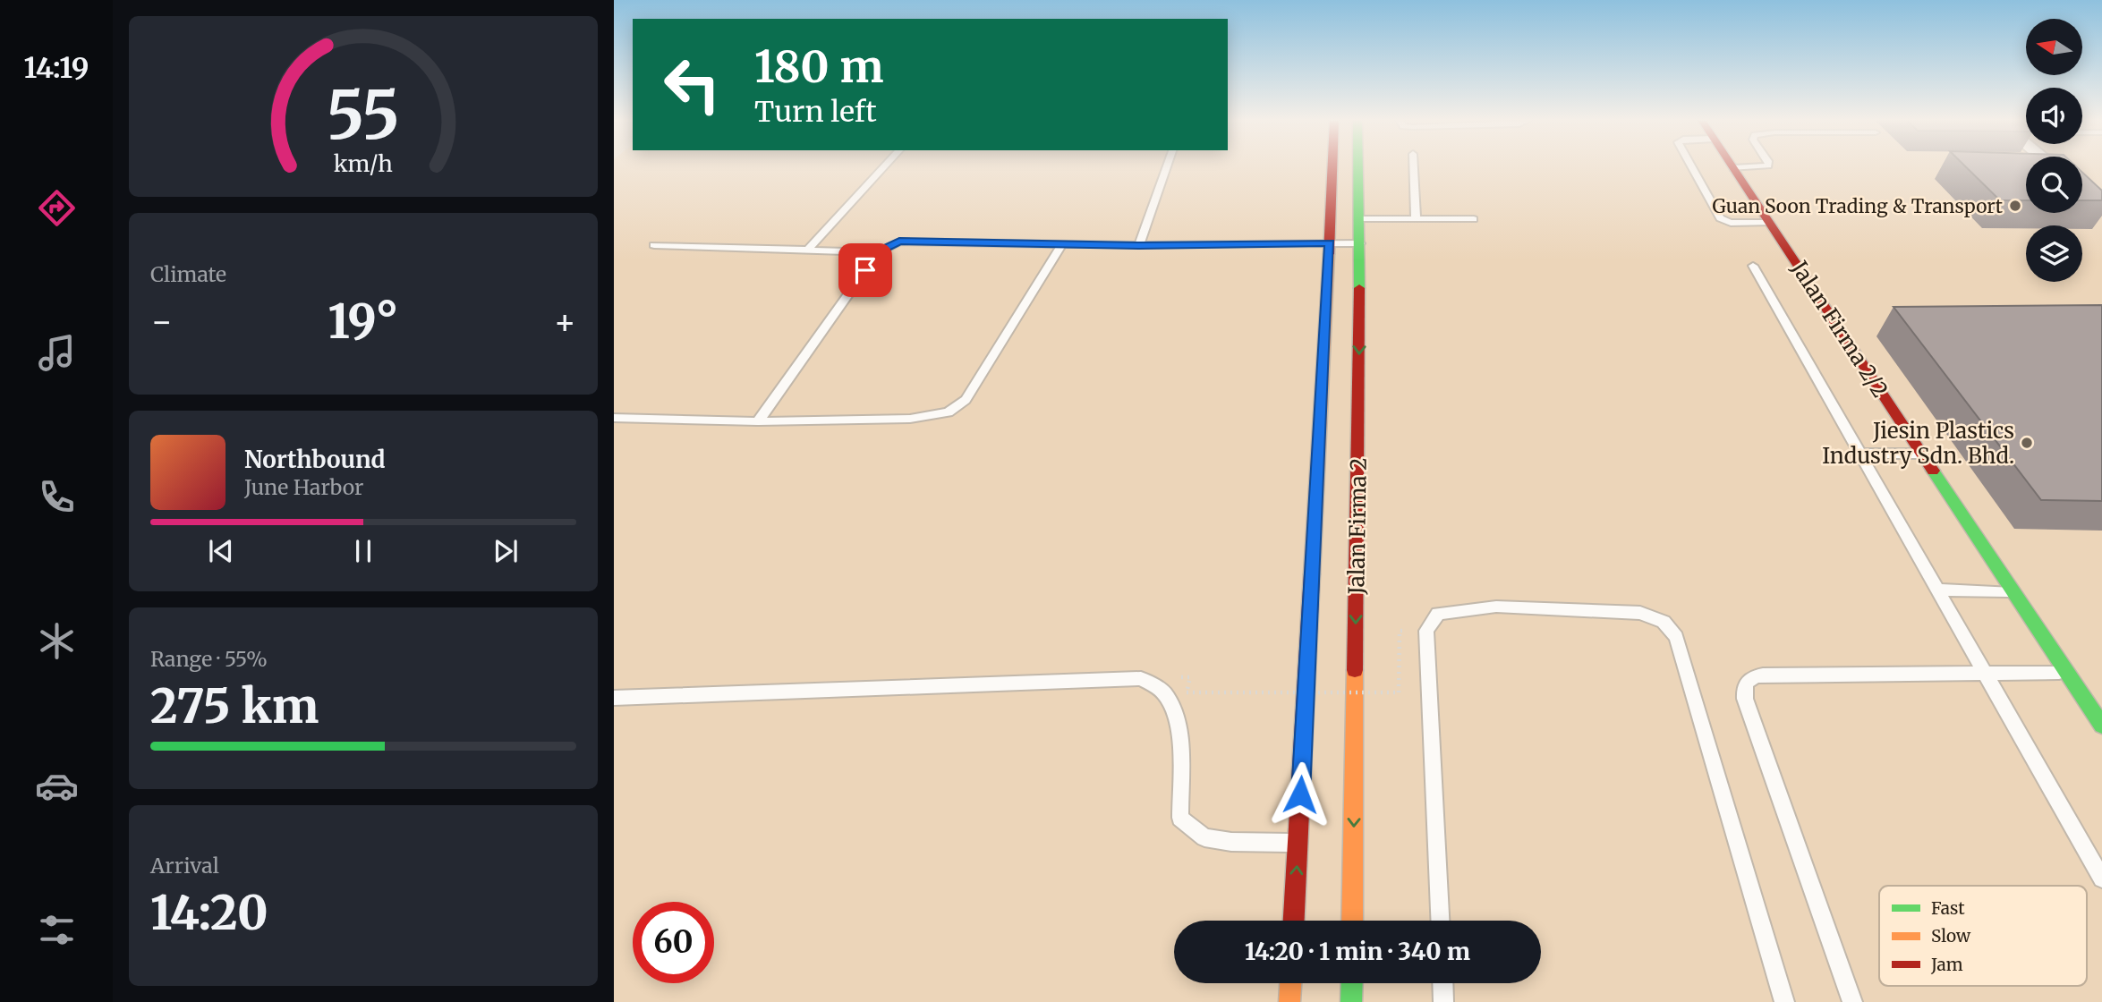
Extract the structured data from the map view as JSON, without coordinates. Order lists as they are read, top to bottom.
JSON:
{
  "streets": {
    "main road": ["Jalan Firma 2/2", "Jalan Firma 2"]
  },
  "places": ["Guan Soon Trading & Transport", "Jiesin Plastics Industry Sdn. Bhd."],
  "legend": ["Fast", "Slow", "Jam"],
  "north": "left",
  "page": {
    "tabs": "14:19",
    "turn": ["180 m", "Turn left"],
    "tile": [
      "Climate",
      ["Range · 55%", "275 km"],
      ["Arrival", "14:20"]
    ],
    "heat": ["−", "19°", "+"],
    "song": ["Northbound", "June Harbor"],
    "limit": "60",
    "trip": "14:20 · 1 min · 340 m",
    "gauge": ["55", "km/h"]
  }
}
